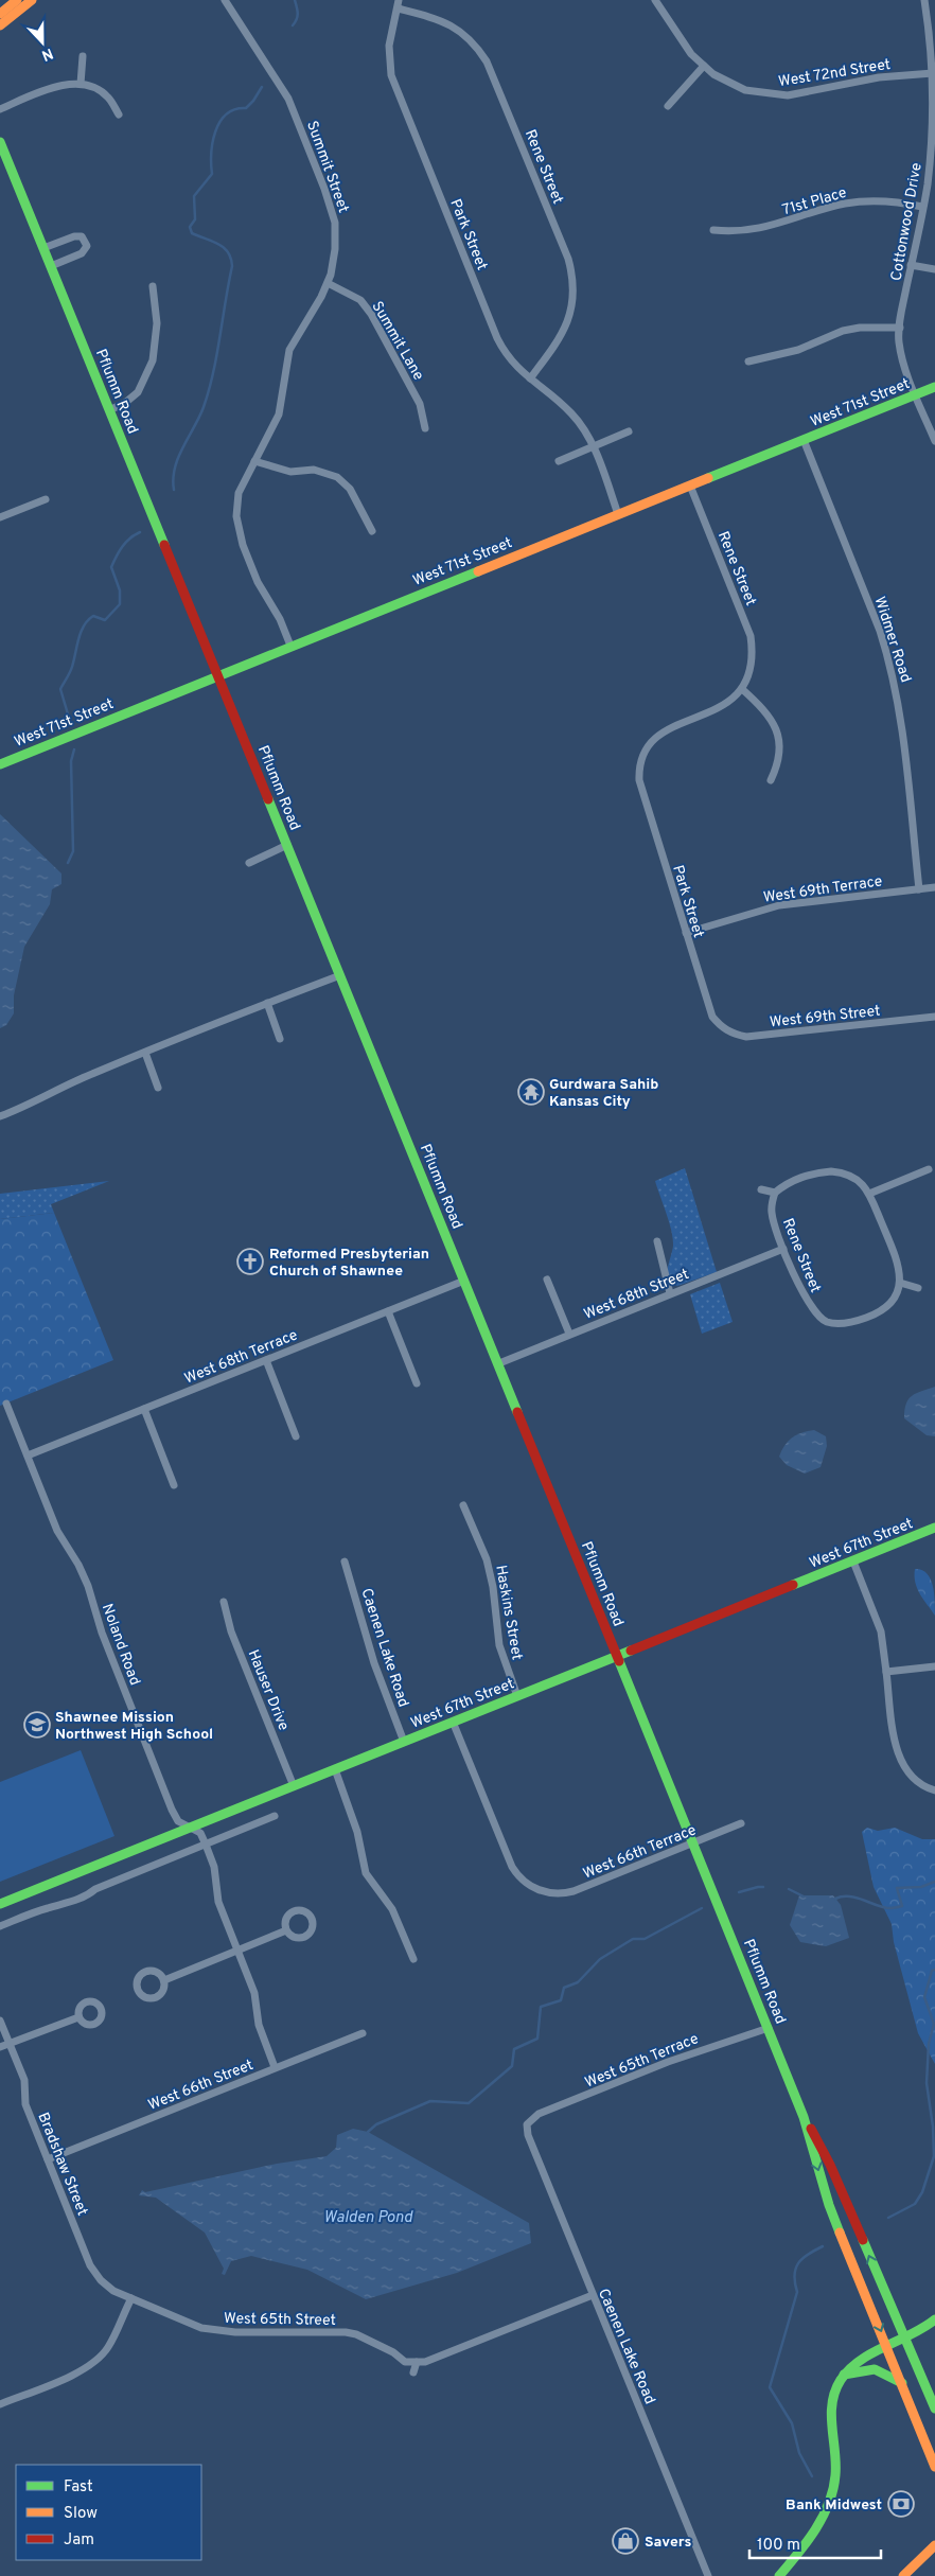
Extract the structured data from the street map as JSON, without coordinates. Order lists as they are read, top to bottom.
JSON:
{
  "streets": {
    "main road": ["Pflumm Road", "West 71st Street", "West 67th Street"],
    "street": [
      "West 72nd Street",
      "Summit Street",
      "Rene Street",
      "71st Place",
      "Cottonwood Drive",
      "Park Street",
      "Summit Lane",
      "Widmer Road",
      "West 69th Terrace",
      "West 69th Street",
      "West 68th Street",
      "West 68th Terrace",
      "Haskins Street",
      "Noland Road",
      "Caenen Lake Road",
      "Hauser Drive",
      "West 66th Terrace",
      "West 65th Terrace",
      "West 66th Street",
      "Bradshaw Street",
      "West 65th Street"
    ]
  },
  "crossings": [
    ["West 72nd Street", "Cottonwood Drive"],
    ["Summit Street", "Summit Lane"],
    ["Summit Street", "West 71st Street"],
    ["Rene Street", "Park Street"],
    ["Rene Street", "West 71st Street"],
    ["Rene Street", "West 68th Street"],
    ["71st Place", "Cottonwood Drive"],
    ["Cottonwood Drive", "West 71st Street"],
    ["Park Street", "West 71st Street"],
    ["Park Street", "West 69th Terrace"],
    ["Park Street", "West 69th Street"],
    ["Pflumm Road", "West 71st Street"],
    ["Pflumm Road", "West 68th Street"],
    ["Pflumm Road", "West 68th Terrace"],
    ["Pflumm Road", "West 67th Street"],
    ["Pflumm Road", "West 66th Terrace"],
    ["Pflumm Road", "West 65th Terrace"],
    ["West 71st Street", "Widmer Road"],
    ["Widmer Road", "West 69th Terrace"],
    ["West 68th Terrace", "Noland Road"],
    ["West 67th Street", "Haskins Street"],
    ["West 67th Street", "Noland Road"],
    ["West 67th Street", "Caenen Lake Road"],
    ["West 67th Street", "Hauser Drive"],
    ["West 67th Street", "West 66th Terrace"],
    ["Noland Road", "West 66th Street"],
    ["Caenen Lake Road", "West 65th Terrace"],
    ["West 66th Street", "Bradshaw Street"],
    ["Bradshaw Street", "West 65th Street"]
  ],
  "water": ["Walden Pond"],
  "places": {
    "temple": ["Gurdwara Sahib Kansas City"],
    "church": ["Reformed Presbyterian Church of Shawnee"],
    "school or university": ["Shawnee Mission Northwest High School"],
    "bank": ["Bank Midwest"],
    "shop": ["Savers"]
  },
  "legend": ["Fast", "Slow", "Jam"],
  "scale_bar": "100 m",
  "north": "bottom"
}
